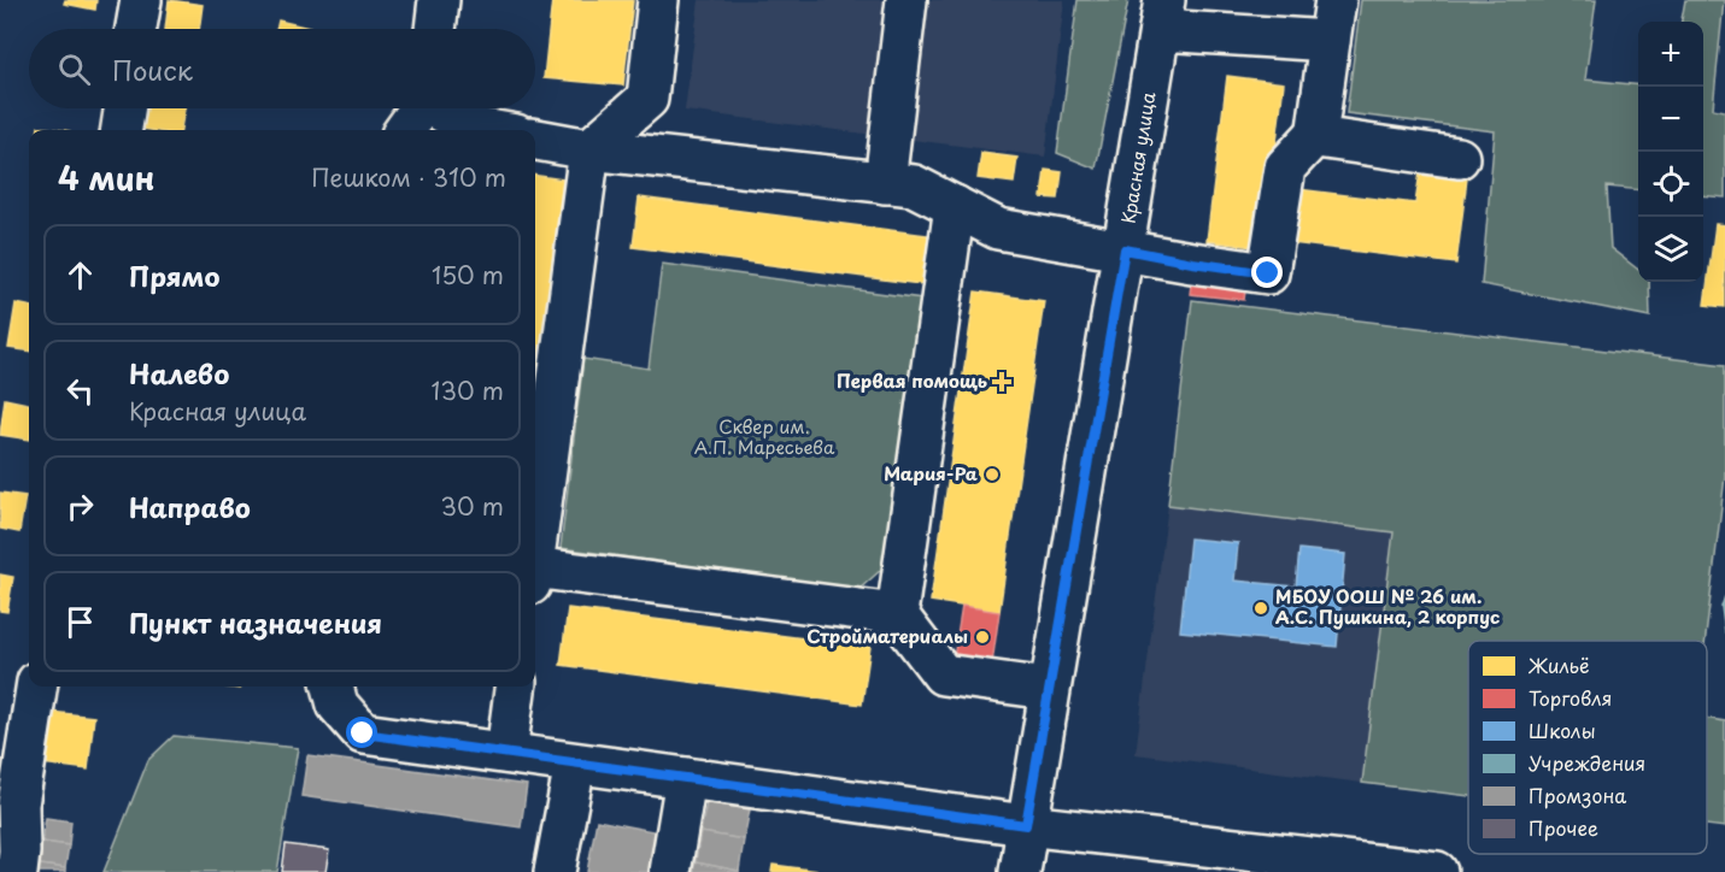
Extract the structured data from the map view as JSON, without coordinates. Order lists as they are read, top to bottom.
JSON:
{
  "streets": {
    "street": ["Красная улица"]
  },
  "parks": ["Сквер им. А.П. Маресьева"],
  "places": {
    "health": ["Первая помощь"],
    "other": ["Мария-Ра", "МБОУ ООШ № 26 им. А.С. Пушкина, 2 корпус", "Стройматериалы"]
  },
  "legend": [
    "Жильё",
    "Торговля",
    "Школы",
    "Учреждения",
    "Промзона",
    "Прочее"
  ],
  "page": {
    "map_buttons": ["+", "−"],
    "search": "Поиск",
    "heading": ["4 мин", "Пешком · 310 m"],
    "list": [
      ["Прямо", "150 m"],
      ["Налево", "Красная улица", "130 m"],
      ["Направо", "30 m"],
      "Пункт назначения"
    ]
  }
}
